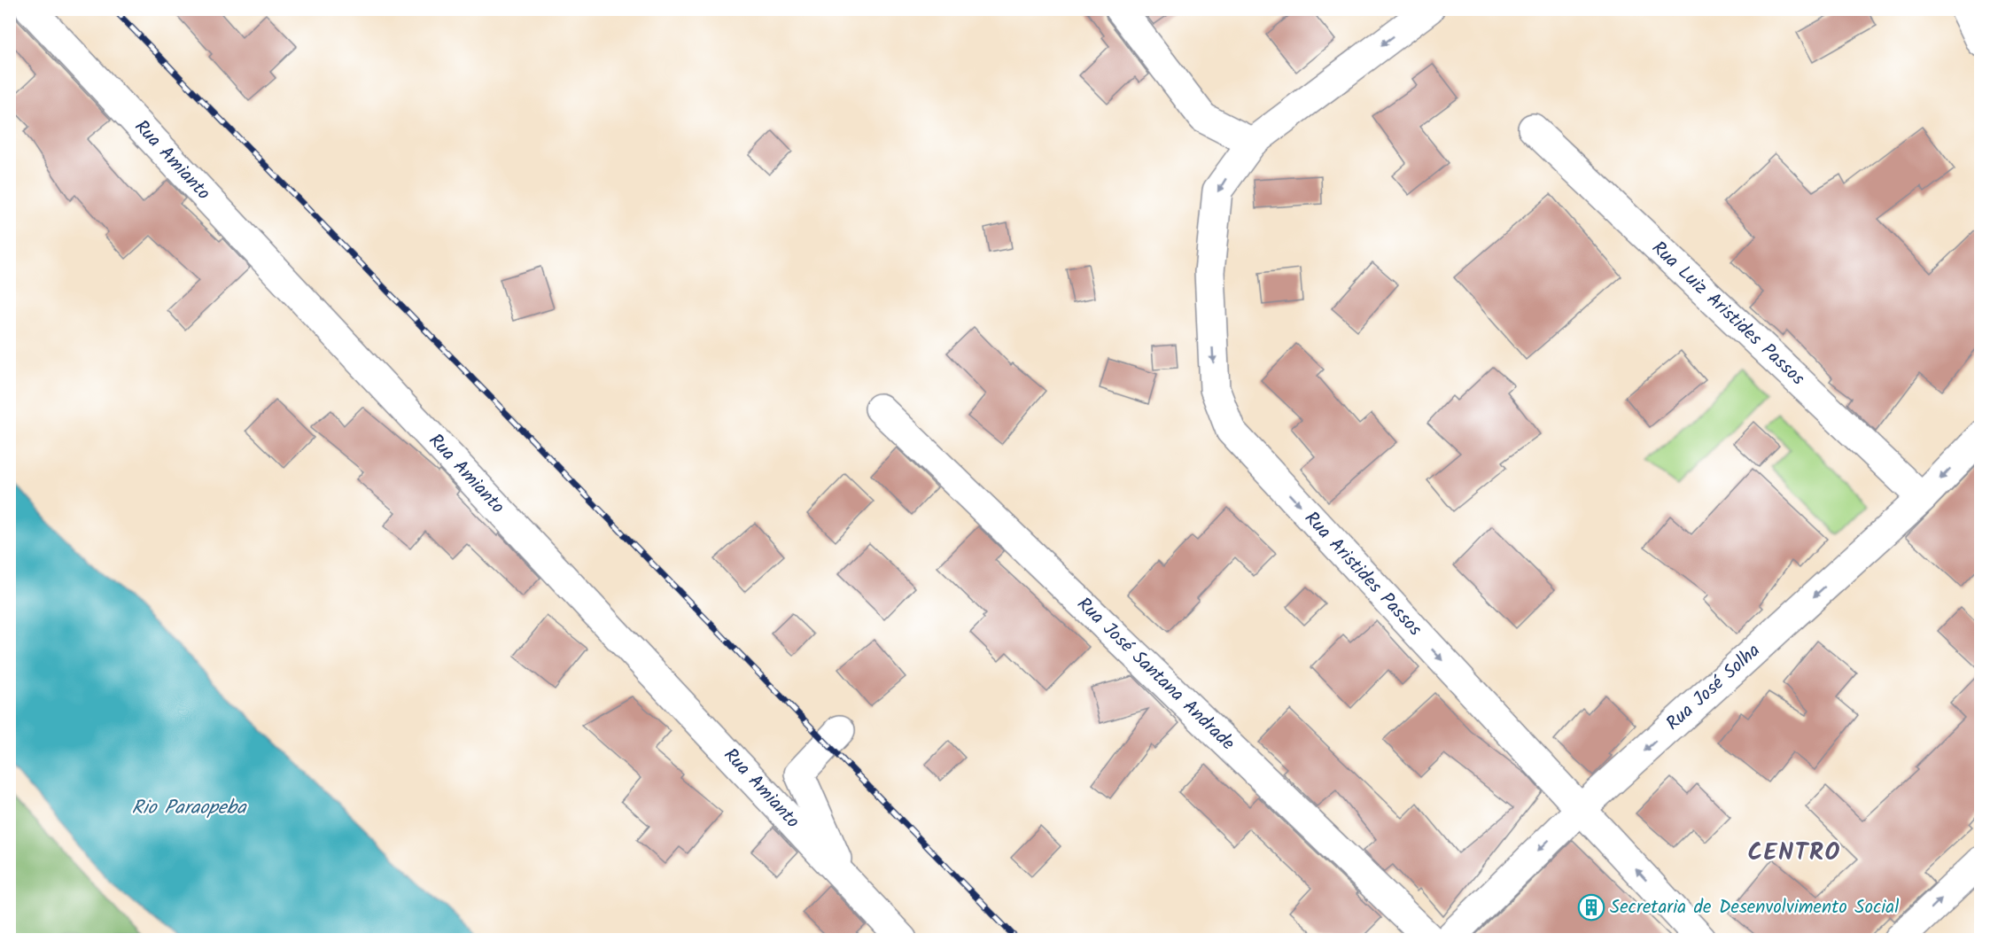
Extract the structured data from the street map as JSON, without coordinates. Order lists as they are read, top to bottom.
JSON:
{
  "streets": {
    "street": [
      "Rua Amianto",
      "Rua Luiz Aristides Passos",
      "Rua Aristides Passos",
      "Rua José Santana Andrade",
      "Rua José Solha"
    ]
  },
  "crossings": [
    ["Rua Luiz Aristides Passos", "Rua José Solha"],
    ["Rua Aristides Passos", "Rua José Solha"]
  ],
  "one_way": ["Rua José Solha"],
  "districts": ["CENTRO"],
  "water": ["Rio Paraopeba"],
  "places": {
    "building": ["Secretaria de Desenvolvimento Social"]
  }
}
